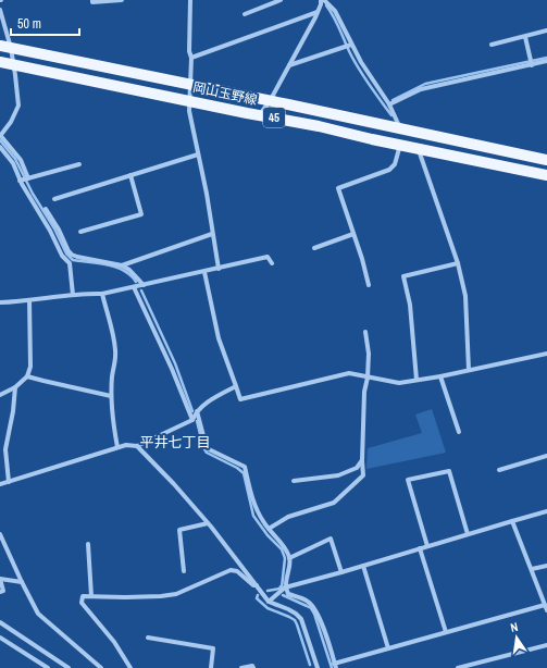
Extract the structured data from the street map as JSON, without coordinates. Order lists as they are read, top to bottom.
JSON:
{
  "streets": {
    "main road": ["岡山玉野線", "45"]
  },
  "districts": ["平井七丁目"],
  "scale_bar": "50 m",
  "north": "top"
}
